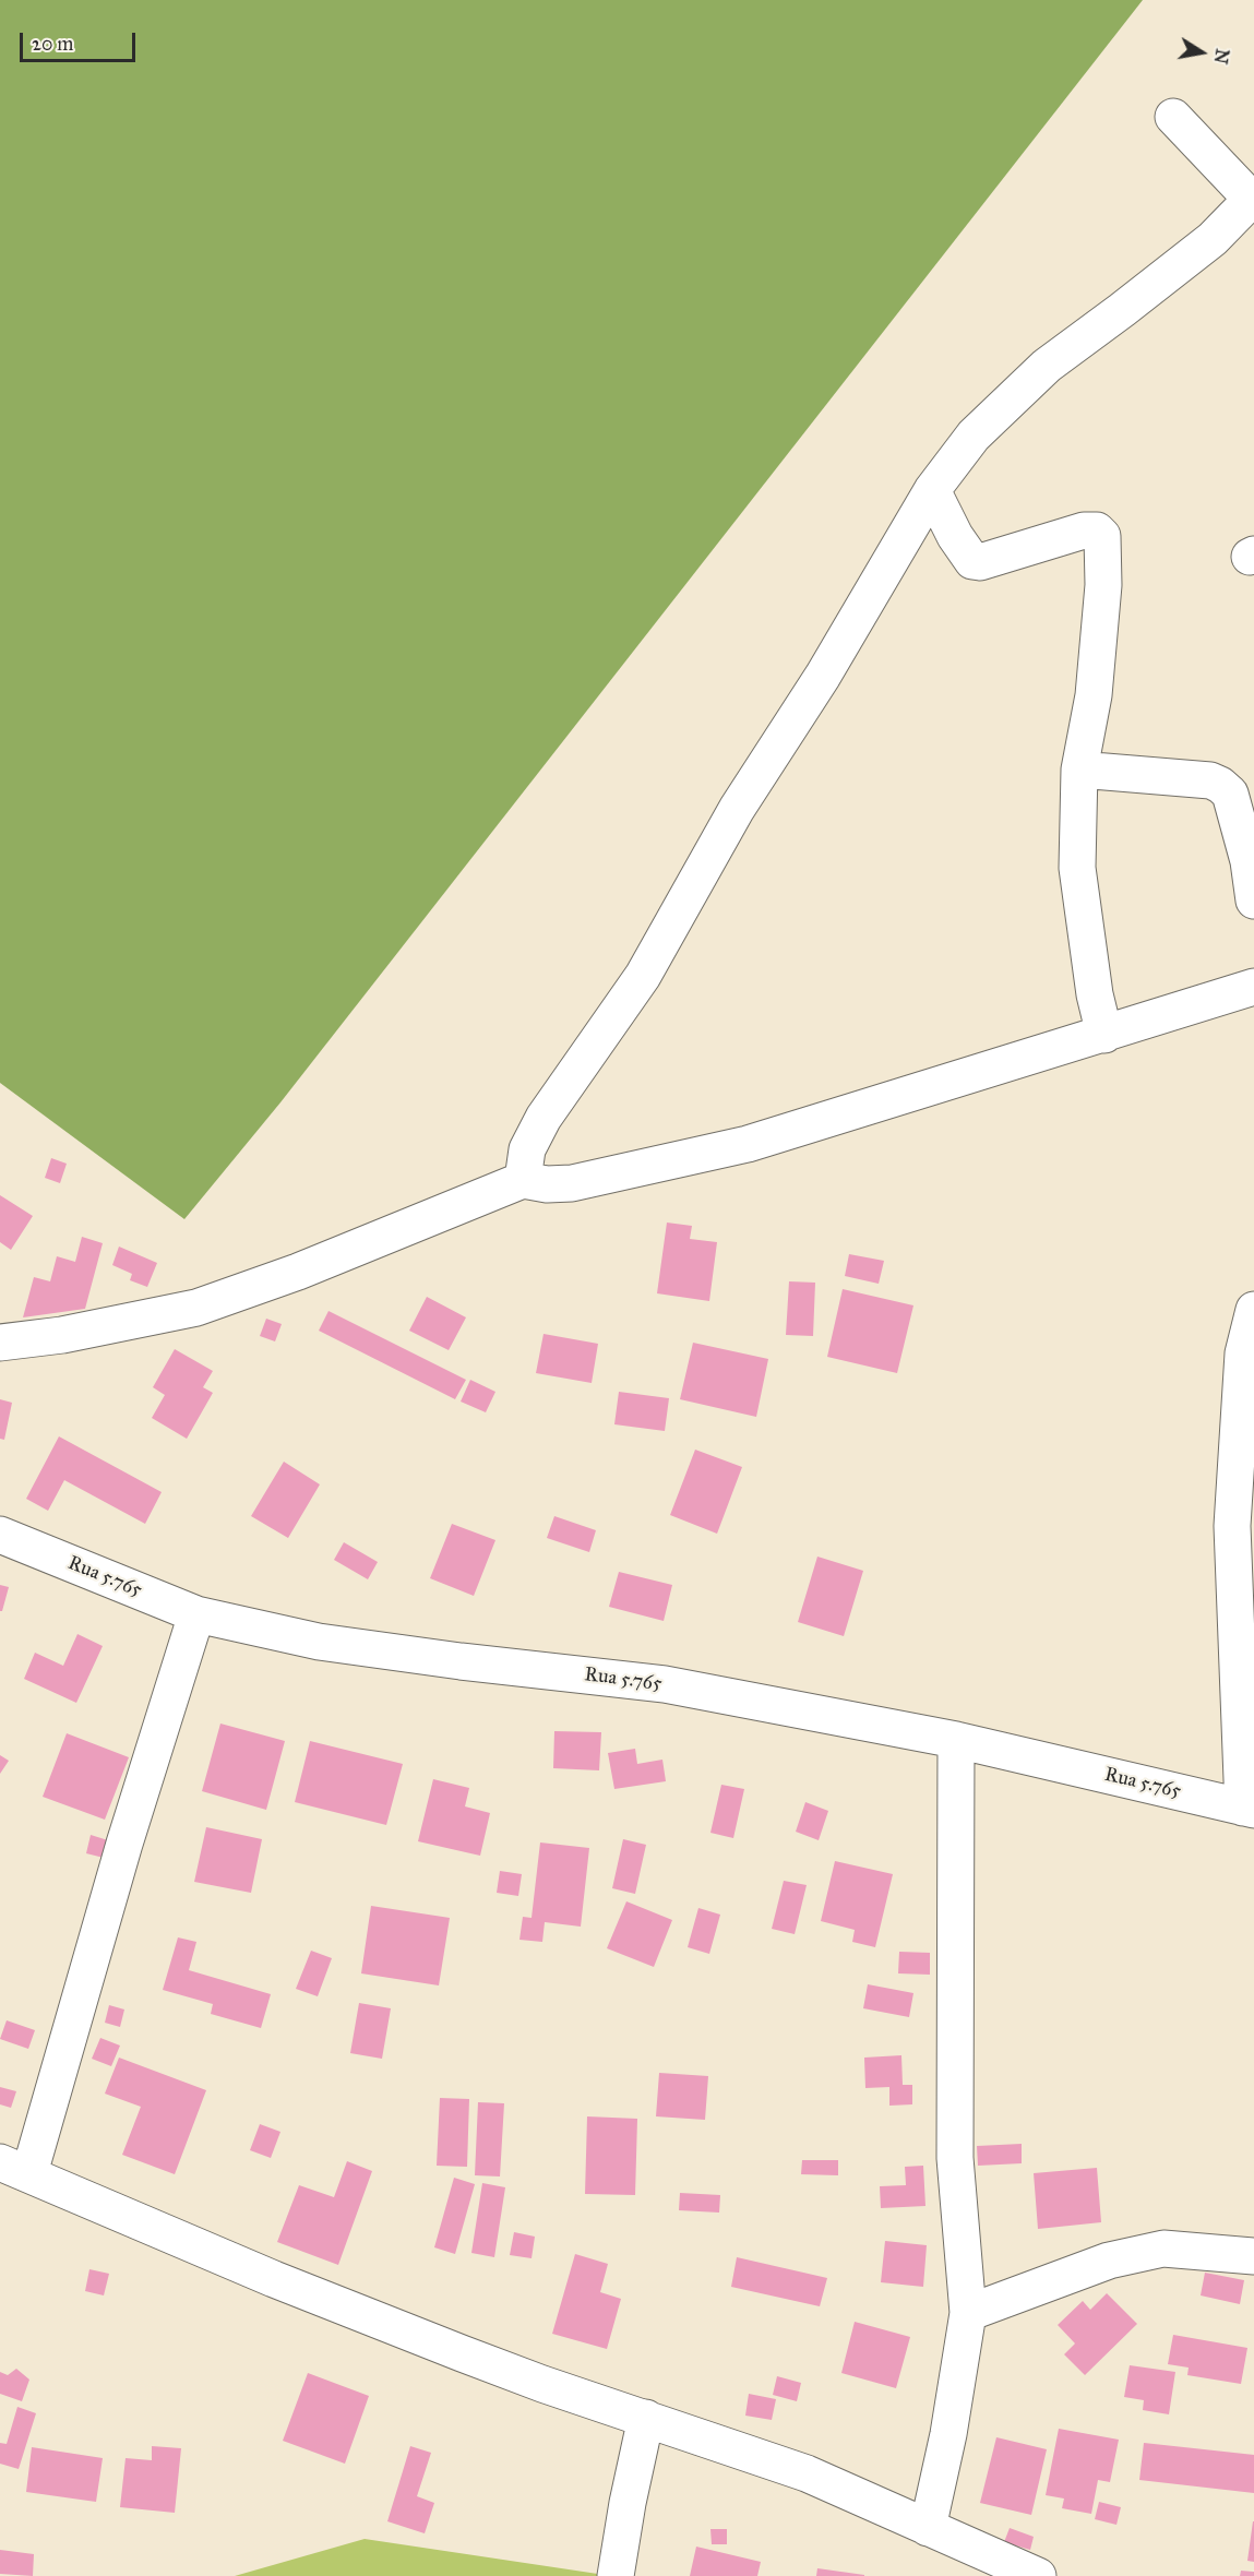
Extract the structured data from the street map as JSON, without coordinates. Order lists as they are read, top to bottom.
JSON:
{
  "streets": {
    "street": ["Rua 5.765"]
  },
  "scale_bar": "20 m",
  "north": "right"
}
